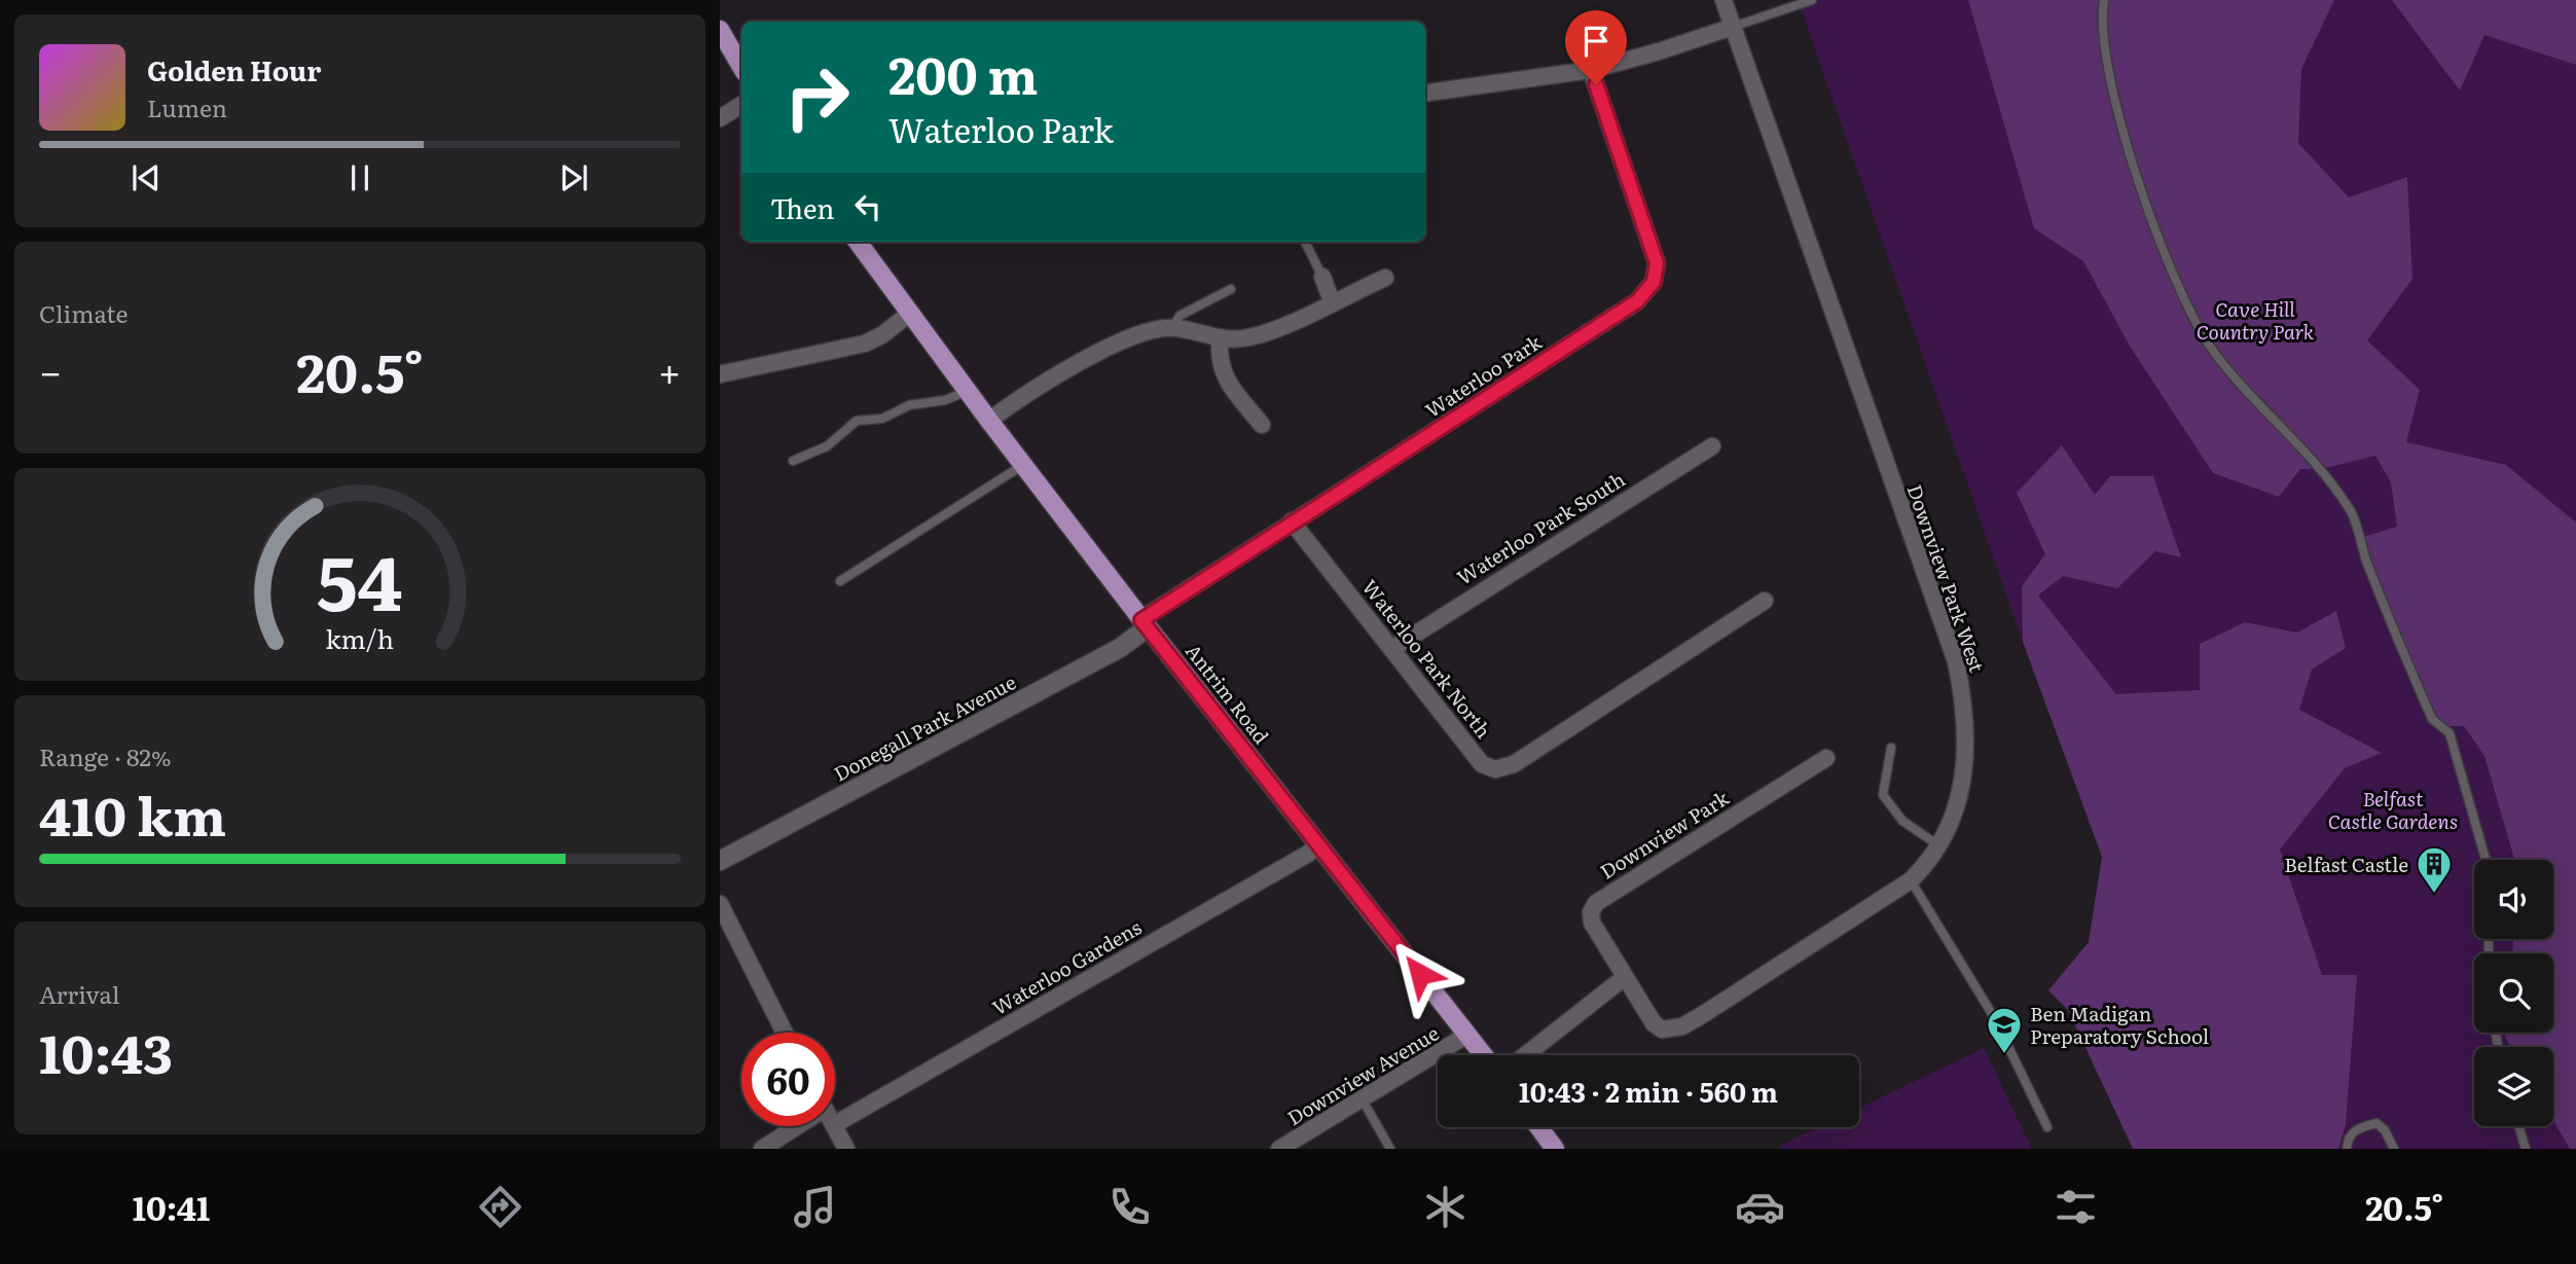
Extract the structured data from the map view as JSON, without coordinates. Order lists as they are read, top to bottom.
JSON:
{
  "streets": {
    "main road": ["Antrim Road"],
    "street": [
      "Waterloo Park",
      "Waterloo Park South",
      "Downview Park West",
      "Waterloo Park North",
      "Donegall Park Avenue",
      "Downview Park",
      "Waterloo Gardens",
      "Downview Avenue"
    ]
  },
  "crossings": [
    ["Waterloo Park", "Waterloo Park North"],
    ["Waterloo Park", "Antrim Road"],
    ["Waterloo Park", "Donegall Park Avenue"],
    ["Waterloo Park South", "Waterloo Park North"],
    ["Downview Park West", "Downview Park"],
    ["Antrim Road", "Donegall Park Avenue"],
    ["Antrim Road", "Waterloo Gardens"],
    ["Antrim Road", "Downview Avenue"]
  ],
  "parks": ["Cave Hill Country Park", "Belfast Castle Gardens"],
  "places": {
    "building": ["Belfast Castle"],
    "school or university": ["Ben Madigan Preparatory School"]
  },
  "page": {
    "turn": ["200 m", "Waterloo Park"],
    "song": ["Golden Hour", "Lumen"],
    "then": "Then",
    "tile": [
      "Climate",
      ["Range · 82%", "410 km"],
      ["Arrival", "10:43"]
    ],
    "heat": ["−", "20.5°", "+"],
    "limit": "60",
    "trip": "10:43 · 2 min · 560 m",
    "tabs": ["10:41", "20.5°"],
    "gauge": ["54", "km/h"]
  }
}
